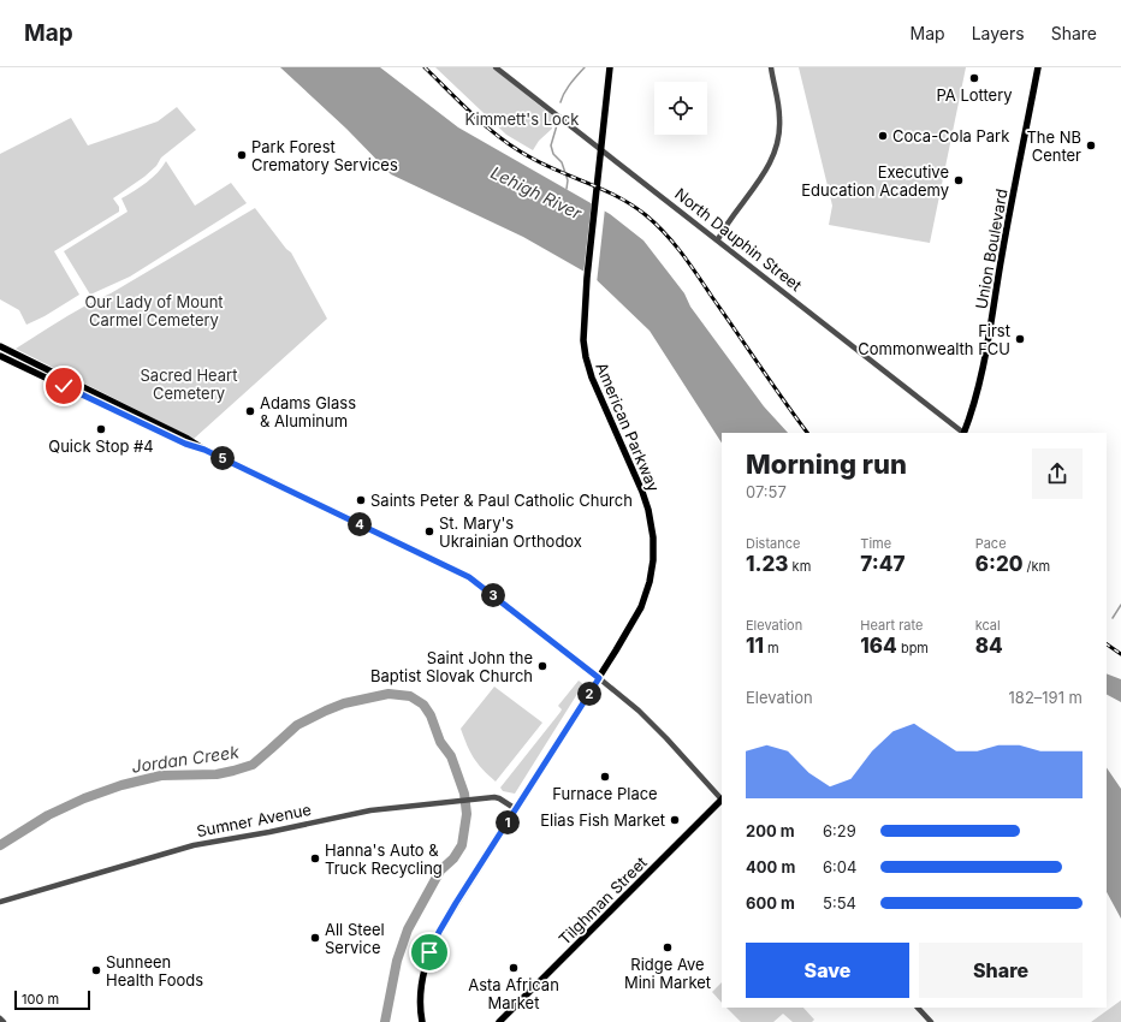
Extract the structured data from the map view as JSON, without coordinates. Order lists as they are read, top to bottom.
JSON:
{
  "streets": {
    "main road": ["Union Boulevard", "American Parkway", "Tilghman Street"],
    "street": ["North Dauphin Street", "Sumner Avenue"]
  },
  "crossings": [
    ["North Dauphin Street", "Union Boulevard"]
  ],
  "water": ["Lehigh River", "Jordan Creek"],
  "parks": ["Kimmett's Lock", "Our Lady of Mount Carmel Cemetery", "Sacred Heart Cemetery"],
  "places": [
    "PA Lottery",
    "Coca-Cola Park",
    "The NB Center",
    "Park Forest Crematory Services",
    "Executive Education Academy",
    "First Commonwealth FCU",
    "Adams Glass & Aluminum",
    "Quick Stop #4",
    "Saints Peter & Paul Catholic Church",
    "St. Mary's Ukrainian Orthodox",
    "Saint John the Baptist Slovak Church",
    "Furnace Place",
    "Elias Fish Market",
    "Hanna's Auto & Truck Recycling",
    "All Steel Service",
    "Ridge Ave Mini Market",
    "Asta African Market",
    "Sunneen Health Foods"
  ],
  "scale_bar": "100 m",
  "page": {
    "header": "Map",
    "nav": ["Map", "Layers", "Share"],
    "heading": ["Morning run", "07:57"],
    "pins": [
      "5",
      "4",
      "3",
      "2",
      "1"
    ],
    "stats": [
      ["Distance", "1.23 km"],
      ["Time", "7:47"],
      ["Pace", "6:20 /km"],
      ["Elevation", "11 m"],
      ["Heart rate", "164 bpm"],
      ["kcal", "84"]
    ],
    "chart": ["Elevation", "182–191 m"],
    "list": [
      {
        "name": "200 m",
        "note": "6:29"
      },
      {
        "name": "400 m",
        "note": "6:04"
      },
      {
        "name": "600 m",
        "note": "5:54"
      }
    ],
    "buttons": ["Save", "Share"],
    "scale": "100 m"
  }
}
